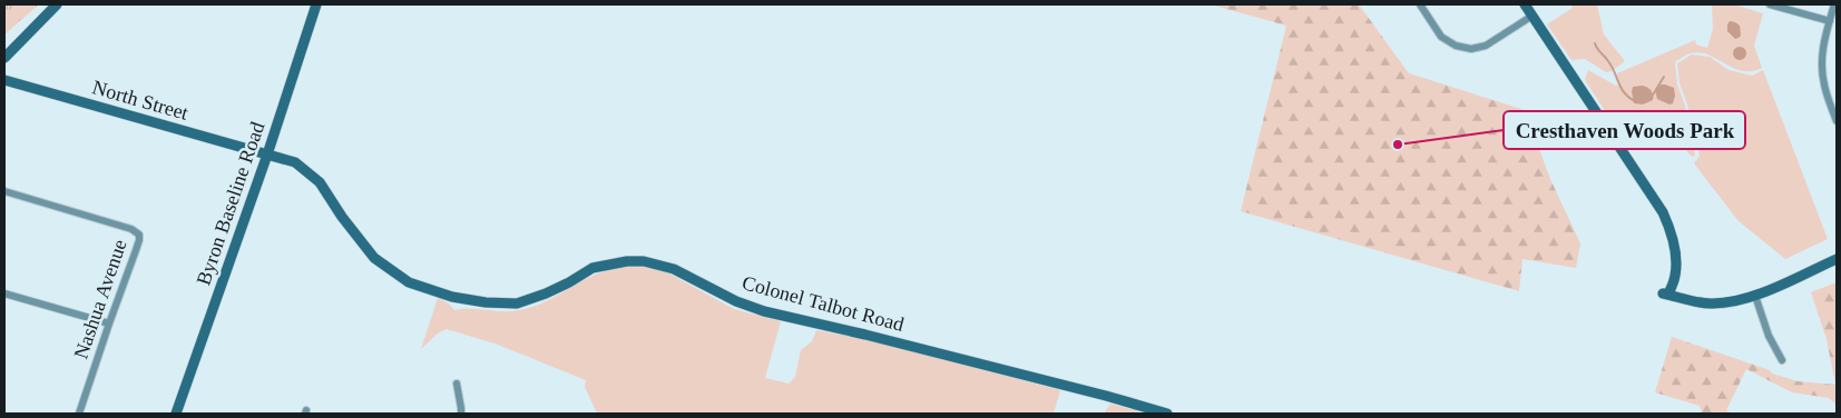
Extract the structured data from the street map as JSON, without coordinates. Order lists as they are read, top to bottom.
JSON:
{
  "streets": {
    "main road": ["North Street", "Byron Baseline Road", "Colonel Talbot Road"],
    "street": ["Nashua Avenue"]
  },
  "crossings": [
    ["North Street", "Byron Baseline Road"],
    ["North Street", "Colonel Talbot Road"],
    ["Byron Baseline Road", "Colonel Talbot Road"]
  ],
  "places": ["Cresthaven Woods Park"]
}
